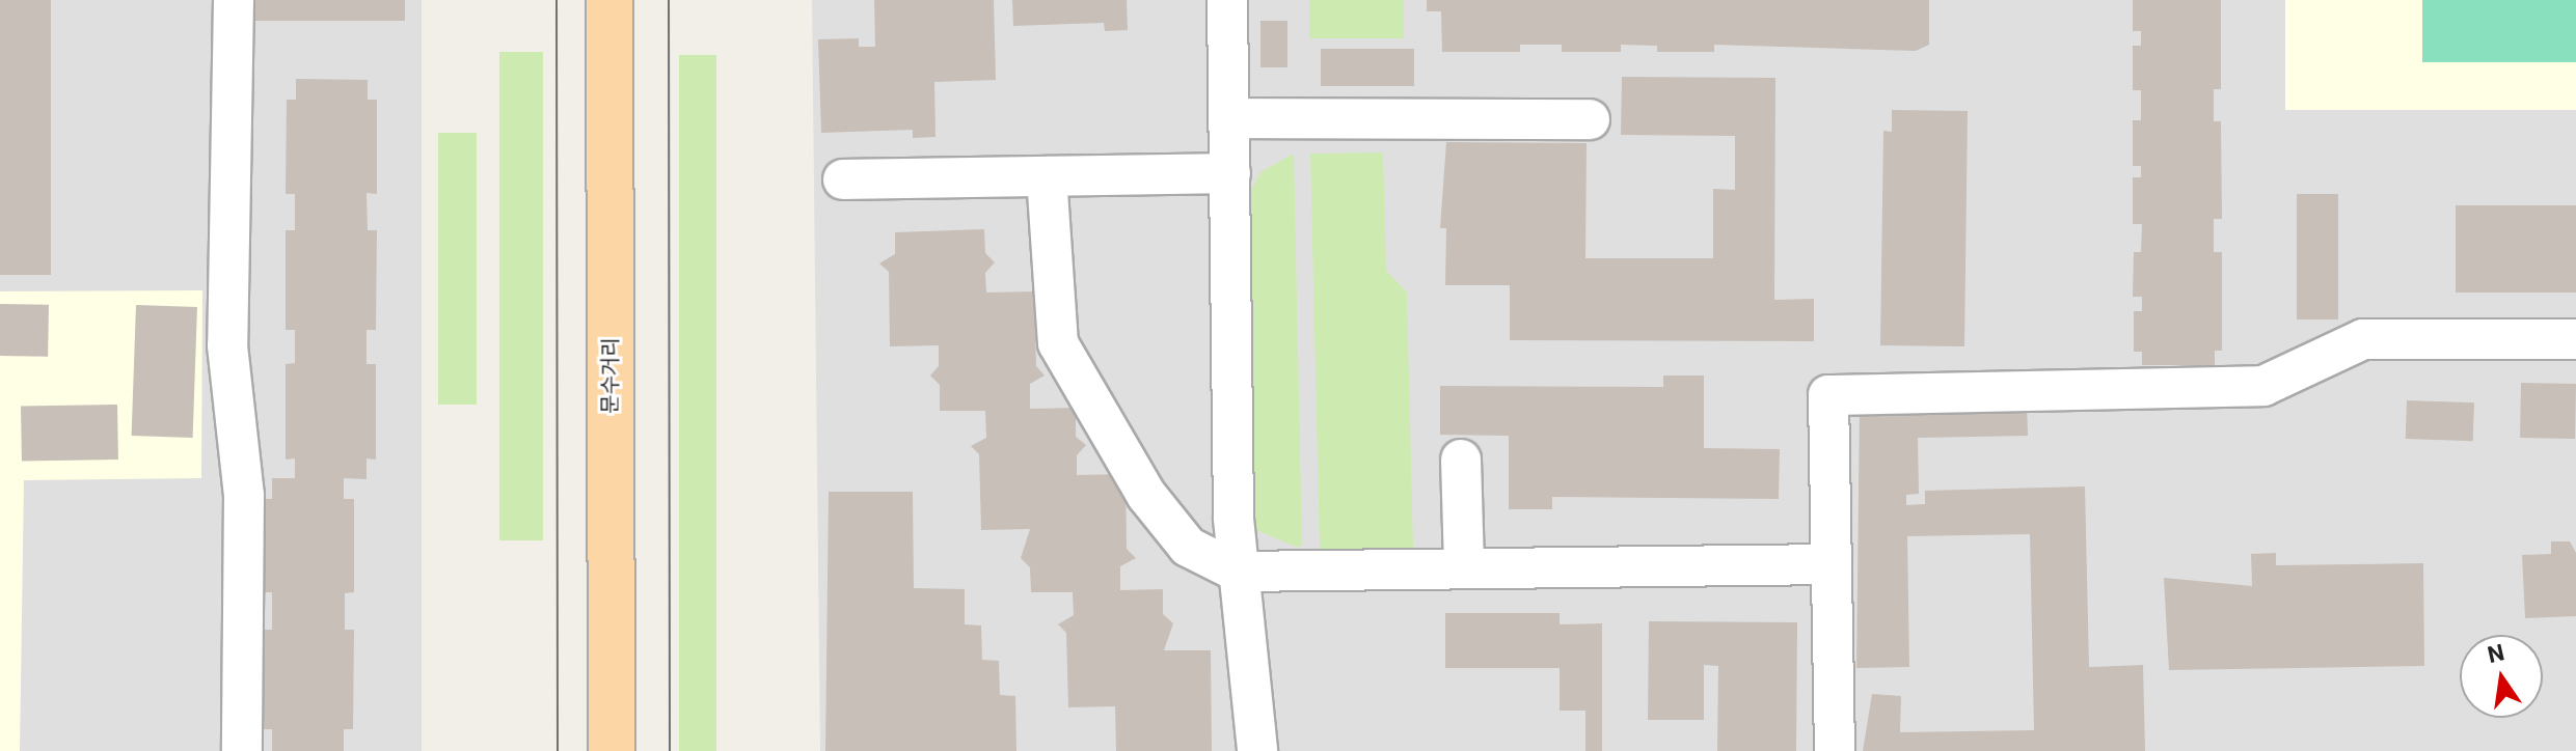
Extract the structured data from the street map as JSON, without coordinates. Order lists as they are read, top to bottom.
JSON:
{
  "streets": {
    "main road": ["문수거리"]
  },
  "north": "top"
}
